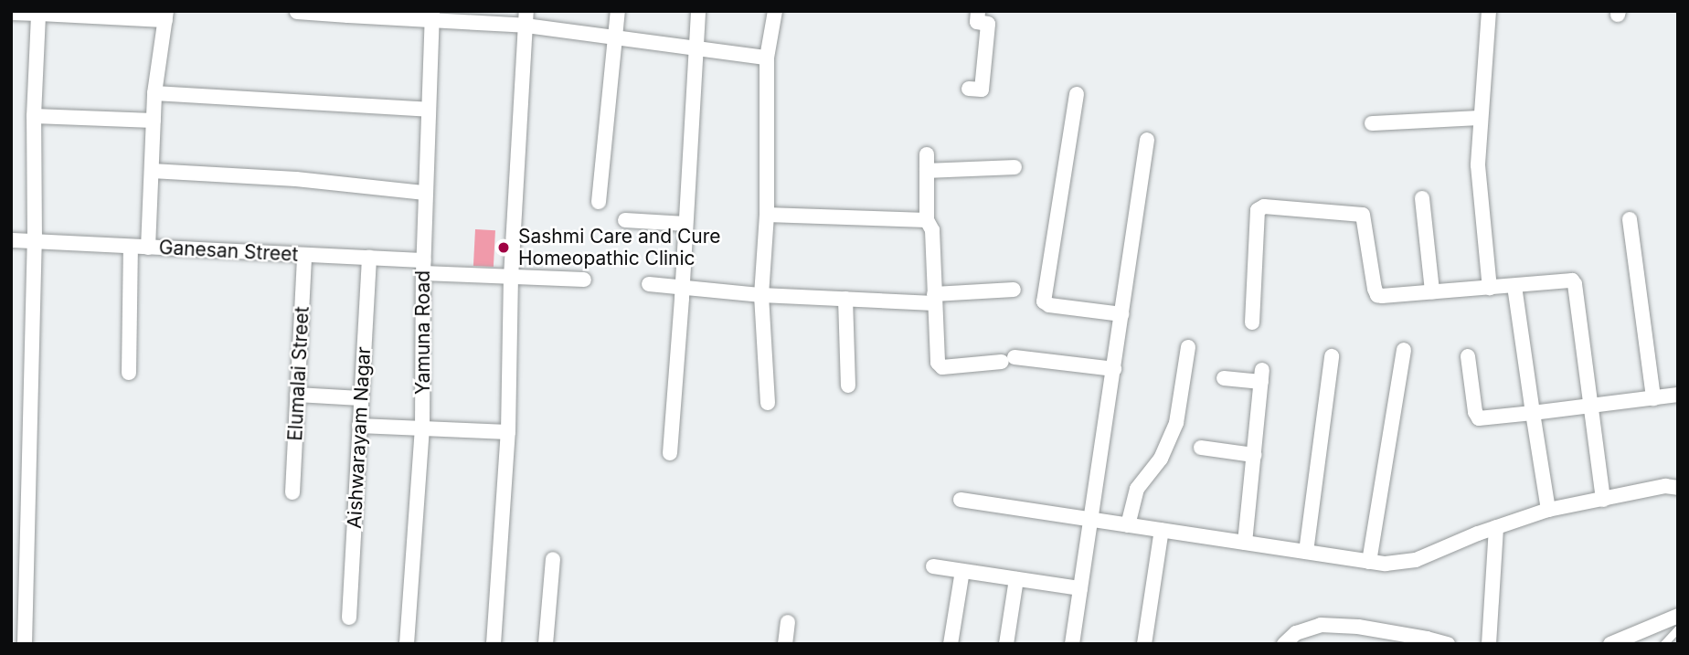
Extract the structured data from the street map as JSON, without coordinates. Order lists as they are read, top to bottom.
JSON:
{
  "streets": {
    "street": [
      "Ganesan Street",
      "Yamuna Road",
      "Elumalai Street",
      "Aishwarayam Nagar"
    ]
  },
  "crossings": [
    ["Ganesan Street", "Yamuna Road"],
    ["Ganesan Street", "Elumalai Street"],
    ["Ganesan Street", "Aishwarayam Nagar"]
  ],
  "places": ["Sashmi Care and Cure Homeopathic Clinic"]
}
